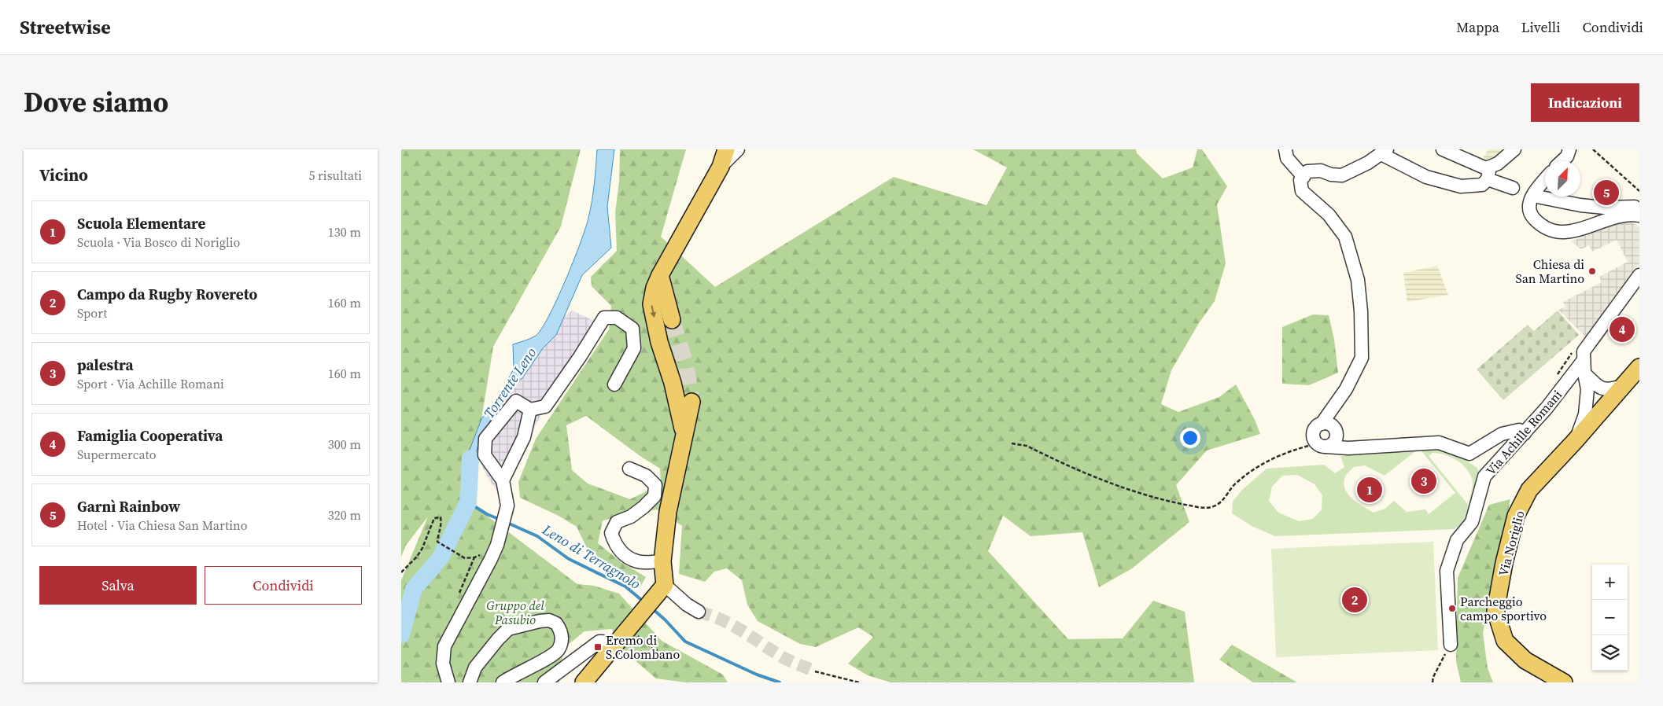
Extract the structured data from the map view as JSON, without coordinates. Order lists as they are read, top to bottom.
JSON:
{
  "streets": {
    "main road": ["Via Noriglio"],
    "street": ["Via Achille Romani"]
  },
  "water": ["Torrente Leno", "Leno di Terragnolo"],
  "parks": ["Gruppo del Pasubio"],
  "places": {
    "other": ["Chiesa di San Martino", "Parcheggio campo sportivo"],
    "transit": ["Eremo di S.Colombano"]
  },
  "north": "top right",
  "page": {
    "header": "Streetwise",
    "nav": ["Mappa", "Livelli", "Condividi"],
    "title": "Dove siamo",
    "buttons": [
      "Indicazioni",
      ["Salva", "Condividi"]
    ],
    "heading": ["Vicino", "5 risultati"],
    "pins": [
      "5",
      "4",
      "3",
      "1",
      "2"
    ],
    "list": [
      {
        "mark": "1",
        "name": "Scuola Elementare",
        "note": "Scuola · Via Bosco di Noriglio",
        "value": "130 m"
      },
      {
        "mark": "2",
        "name": "Campo da Rugby Rovereto",
        "note": "Sport",
        "value": "160 m"
      },
      {
        "mark": "3",
        "name": "palestra",
        "note": "Sport · Via Achille Romani",
        "value": "160 m"
      },
      {
        "mark": "4",
        "name": "Famiglia Cooperativa",
        "note": "Supermercato",
        "value": "300 m"
      },
      {
        "mark": "5",
        "name": "Garnì Rainbow",
        "note": "Hotel · Via Chiesa San Martino",
        "value": "320 m"
      }
    ],
    "map_buttons": ["+", "−"]
  }
}
